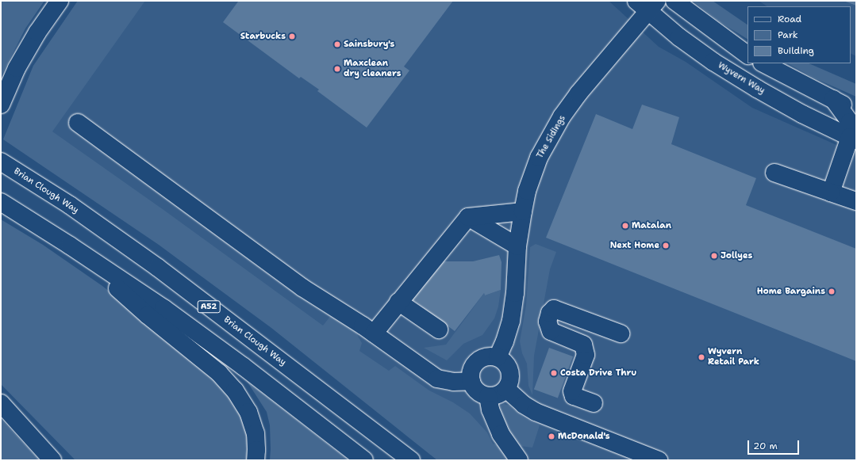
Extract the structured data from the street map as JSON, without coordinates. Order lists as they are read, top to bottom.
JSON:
{
  "streets": {
    "main road": [
      "Wyvern Way",
      "The Sidings",
      "Brian Clough Way",
      "A52"
    ]
  },
  "crossings": [
    ["Wyvern Way", "The Sidings"]
  ],
  "places": [
    "Starbucks",
    "Sainsbury's",
    "Maxclean dry cleaners",
    "Matalan",
    "Next Home",
    "Jollyes",
    "Home Bargains",
    "Wyvern Retail Park",
    "Costa Drive Thru",
    "McDonald's"
  ],
  "legend": ["Road", "Park", "Building"],
  "scale_bar": "20 m"
}
